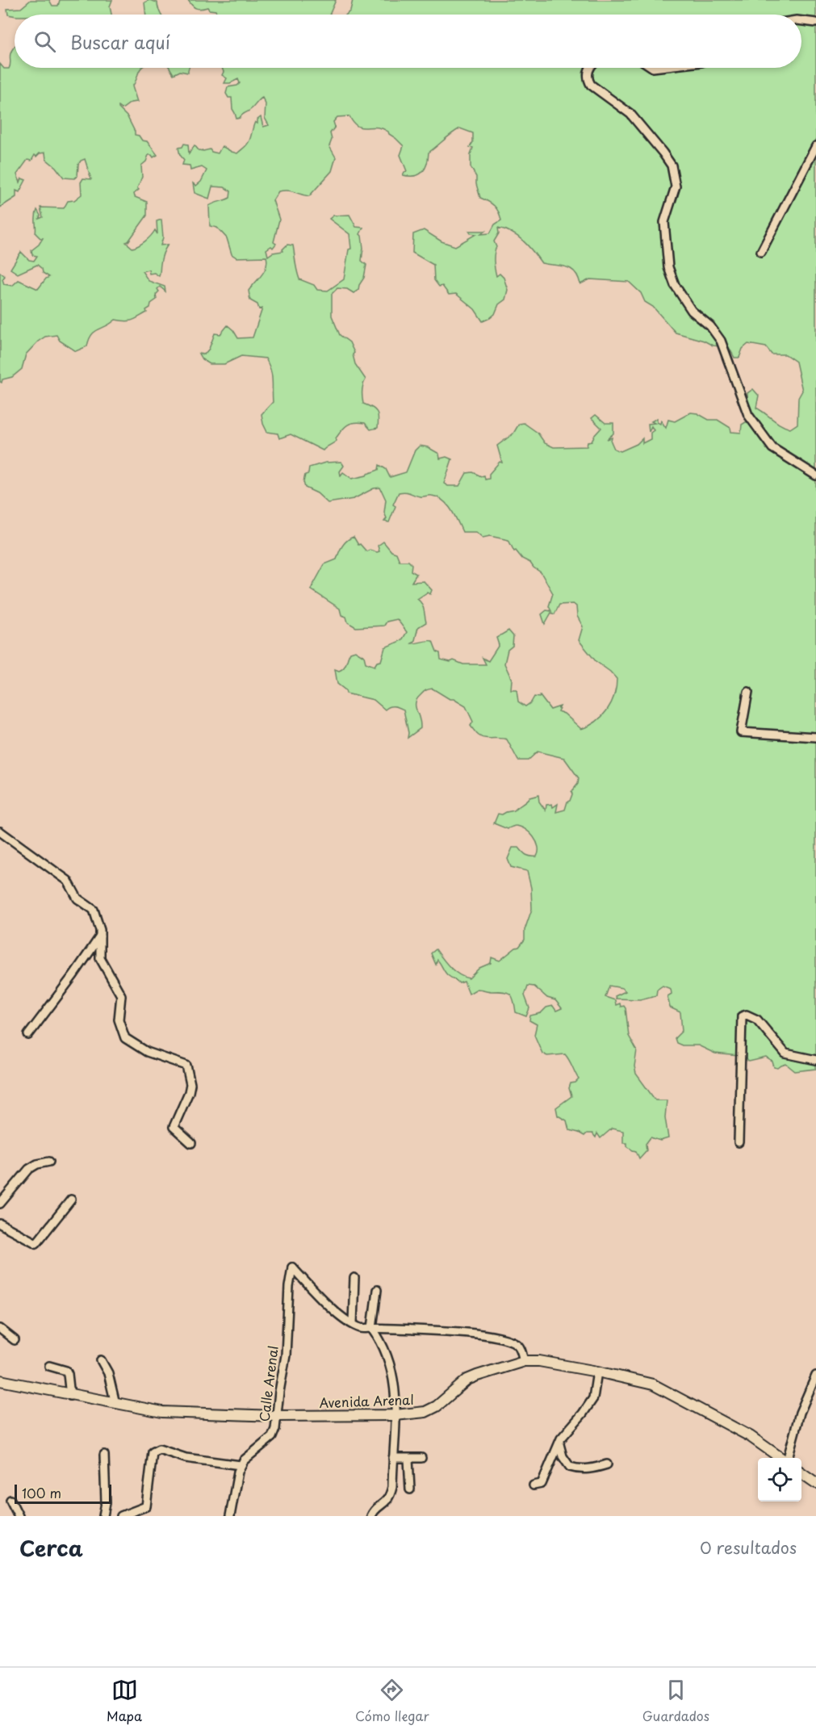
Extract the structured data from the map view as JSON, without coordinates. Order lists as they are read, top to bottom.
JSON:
{
  "streets": {
    "street": ["Calle Arenal", "Avenida Arenal"]
  },
  "crossings": [
    ["Calle Arenal", "Avenida Arenal"]
  ],
  "scale_bar": "100 m",
  "page": {
    "search": "Buscar aquí",
    "scale": "100 m",
    "heading": ["Cerca", "0 resultados"],
    "nav": ["Mapa", "Cómo llegar", "Guardados"]
  }
}
